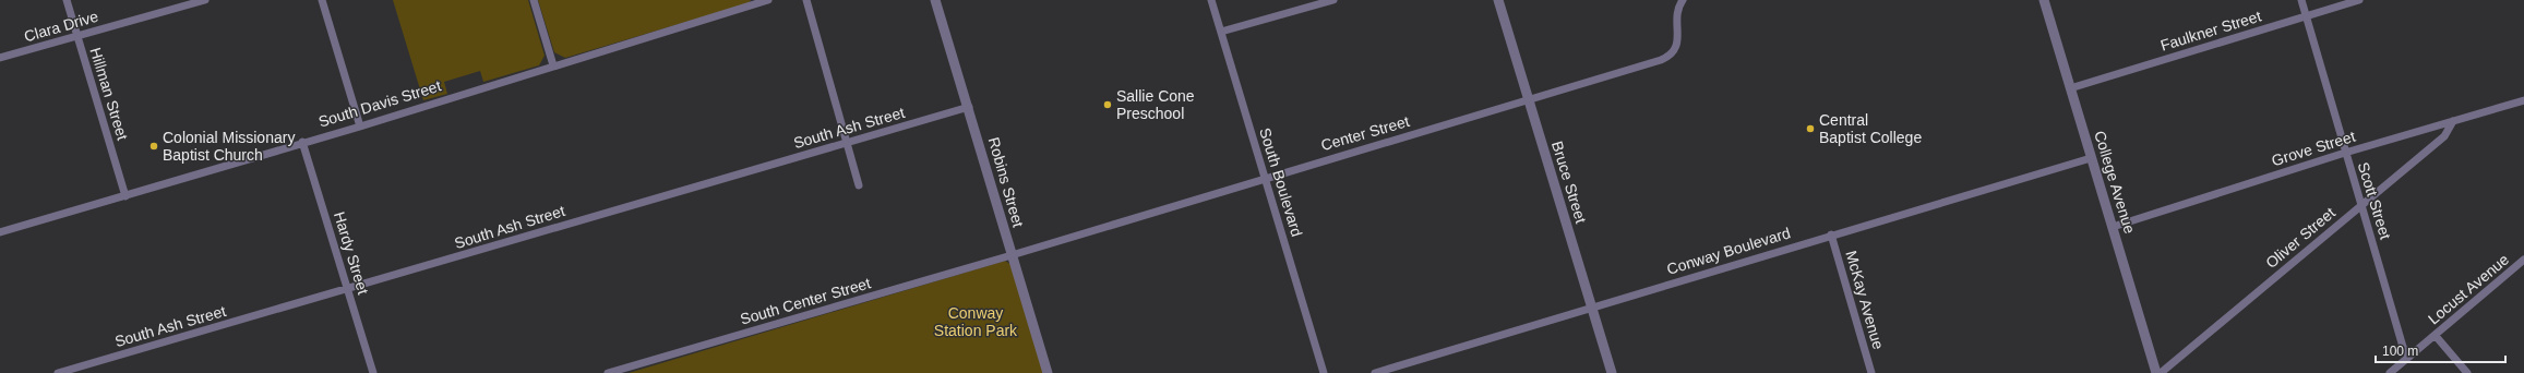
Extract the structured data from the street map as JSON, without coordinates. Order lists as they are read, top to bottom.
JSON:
{
  "streets": {
    "street": [
      "Clara Drive",
      "Faulkner Street",
      "Hillman Street",
      "South Davis Street",
      "South Ash Street",
      "Center Street",
      "Grove Street",
      "Robins Street",
      "South Boulevard",
      "Bruce Street",
      "College Avenue",
      "Scott Street",
      "Oliver Street",
      "Conway Boulevard",
      "Hardy Street",
      "Locust Avenue",
      "McKay Avenue",
      "South Center Street"
    ]
  },
  "crossings": [
    ["Clara Drive", "Hillman Street"],
    ["Faulkner Street", "College Avenue"],
    ["Faulkner Street", "Scott Street"],
    ["Hillman Street", "South Davis Street"],
    ["South Davis Street", "Hardy Street"],
    ["South Ash Street", "Robins Street"],
    ["South Ash Street", "Hardy Street"],
    ["Center Street", "Robins Street"],
    ["Center Street", "South Boulevard"],
    ["Center Street", "Bruce Street"],
    ["Center Street", "South Center Street"],
    ["Grove Street", "College Avenue"],
    ["Grove Street", "Scott Street"],
    ["Grove Street", "Oliver Street"],
    ["Robins Street", "South Center Street"],
    ["Bruce Street", "Conway Boulevard"],
    ["College Avenue", "Conway Boulevard"],
    ["Scott Street", "Oliver Street"],
    ["Scott Street", "Locust Avenue"],
    ["Conway Boulevard", "McKay Avenue"]
  ],
  "parks": ["Conway Station Park"],
  "places": ["Sallie Cone Preschool", "Central Baptist College", "Colonial Missionary Baptist Church"],
  "scale_bar": "100 m"
}
